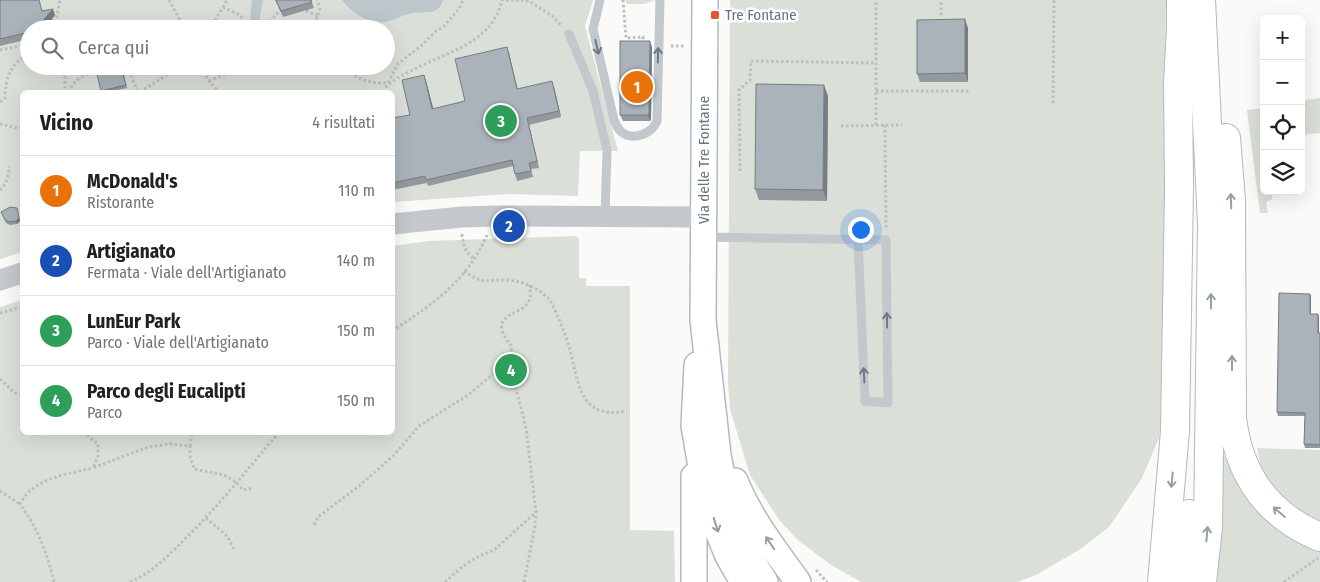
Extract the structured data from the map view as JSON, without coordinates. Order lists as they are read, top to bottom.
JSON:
{
  "streets": {
    "main road": ["Via delle Tre Fontane"]
  },
  "places": {
    "transit": ["Tre Fontane"]
  },
  "page": {
    "map_buttons": ["+", "−"],
    "search": "Cerca qui",
    "pins": [
      "1",
      "3",
      "2",
      "4"
    ],
    "heading": ["Vicino", "4 risultati"],
    "list": [
      {
        "mark": "1",
        "name": "McDonald's",
        "note": "Ristorante",
        "value": "110 m"
      },
      {
        "mark": "2",
        "name": "Artigianato",
        "note": "Fermata · Viale dell'Artigianato",
        "value": "140 m"
      },
      {
        "mark": "3",
        "name": "LunEur Park",
        "note": "Parco · Viale dell'Artigianato",
        "value": "150 m"
      },
      {
        "mark": "4",
        "name": "Parco degli Eucalipti",
        "note": "Parco",
        "value": "150 m"
      }
    ]
  }
}
